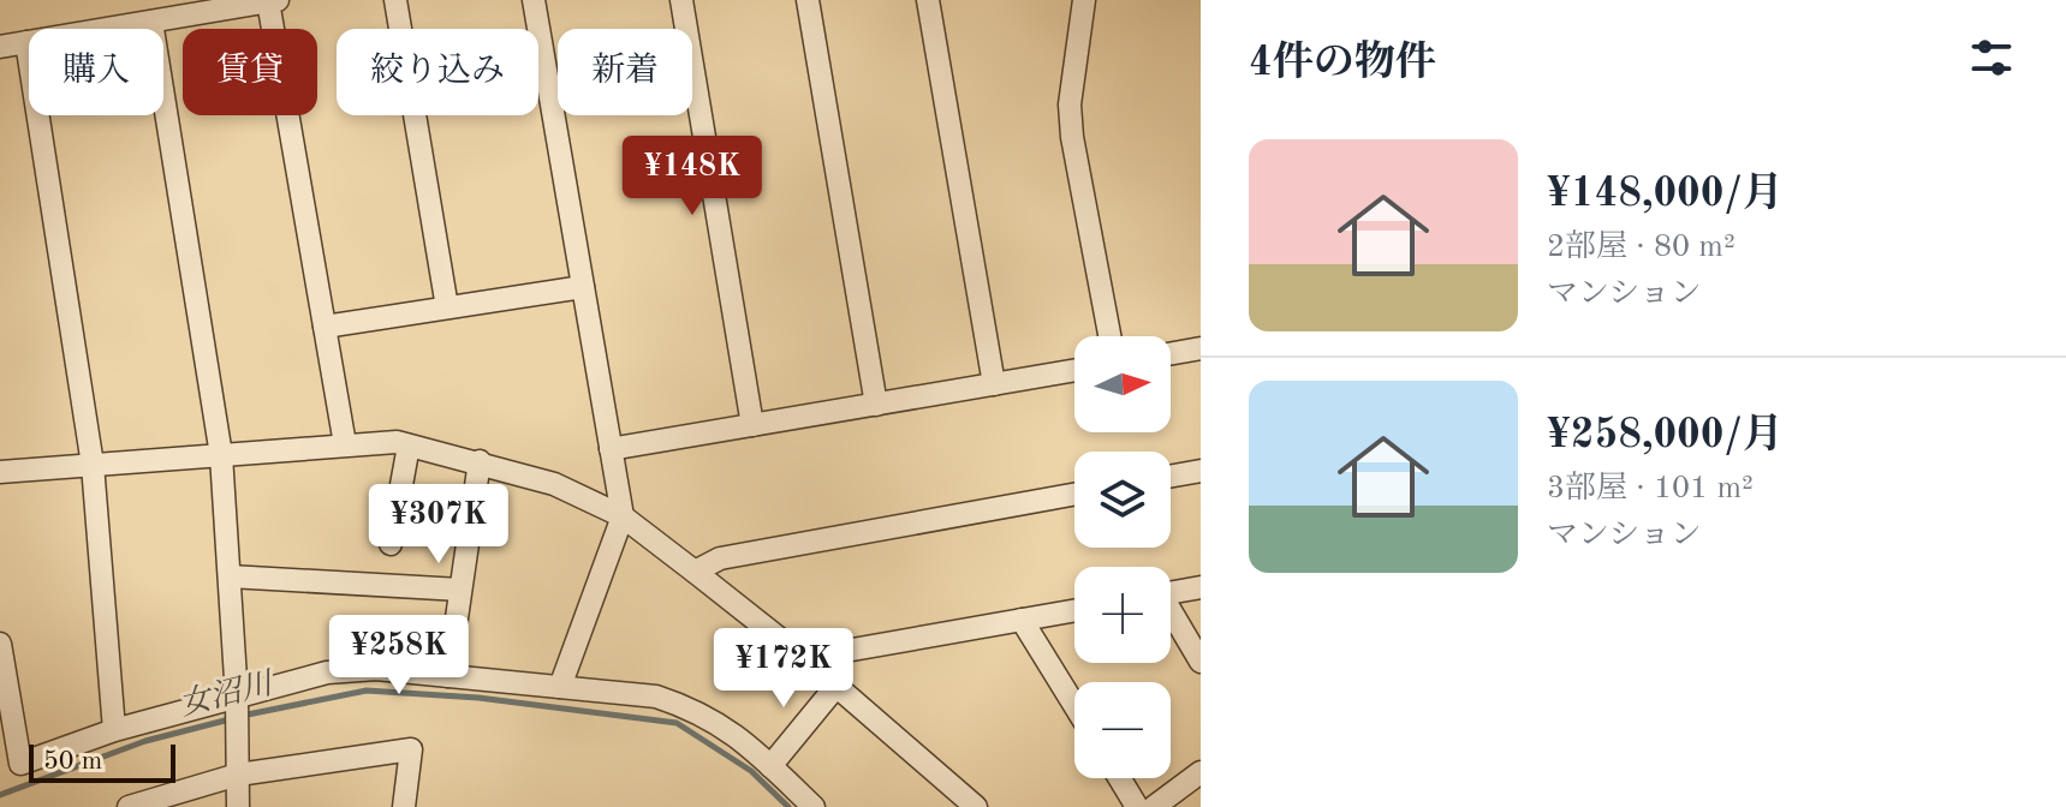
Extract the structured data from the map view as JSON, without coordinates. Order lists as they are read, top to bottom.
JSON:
{
  "water": ["女沼川"],
  "scale_bar": "50 m",
  "north": "right",
  "page": {
    "heading": "4件の物件",
    "chip": [
      "購入",
      "賃貸",
      "絞り込み",
      "新着"
    ],
    "list": [
      {
        "name": "¥148,000/月",
        "note": "2部屋 · 80 m² · マンション"
      },
      {
        "name": "¥258,000/月",
        "note": "3部屋 · 101 m² · マンション"
      }
    ],
    "price": [
      "¥148K",
      "¥307K",
      "¥258K",
      "¥172K"
    ],
    "map_buttons": ["+", "−"],
    "scale": "50 m"
  }
}
